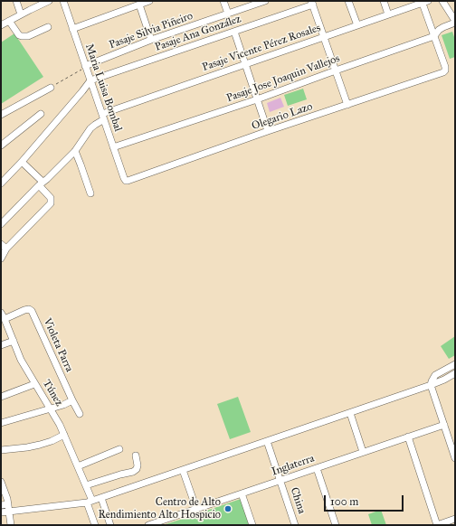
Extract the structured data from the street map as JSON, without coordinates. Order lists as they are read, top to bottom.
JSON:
{
  "streets": {
    "street": [
      "Pasaje Silvia Piñeiro",
      "Pasaje Ana González",
      "Pasaje Vicente Pérez Rosales",
      "Pasaje Jose Joaquin Vallejos",
      "Maria Luisa Bombal",
      "Olegario Lazo",
      "Violeta Parra",
      "Túnez",
      "Inglaterra",
      "China"
    ]
  },
  "crossings": [
    ["Pasaje Silvia Piñeiro", "Maria Luisa Bombal"],
    ["Pasaje Ana González", "Maria Luisa Bombal"],
    ["Pasaje Vicente Pérez Rosales", "Maria Luisa Bombal"],
    ["Pasaje Jose Joaquin Vallejos", "Maria Luisa Bombal"],
    ["Pasaje Jose Joaquin Vallejos", "Olegario Lazo"],
    ["Maria Luisa Bombal", "Olegario Lazo"],
    ["Violeta Parra", "Túnez"],
    ["Inglaterra", "China"]
  ],
  "places": ["Centro de Alto Rendimiento Alto Hospicio"],
  "scale_bar": "100 m"
}
